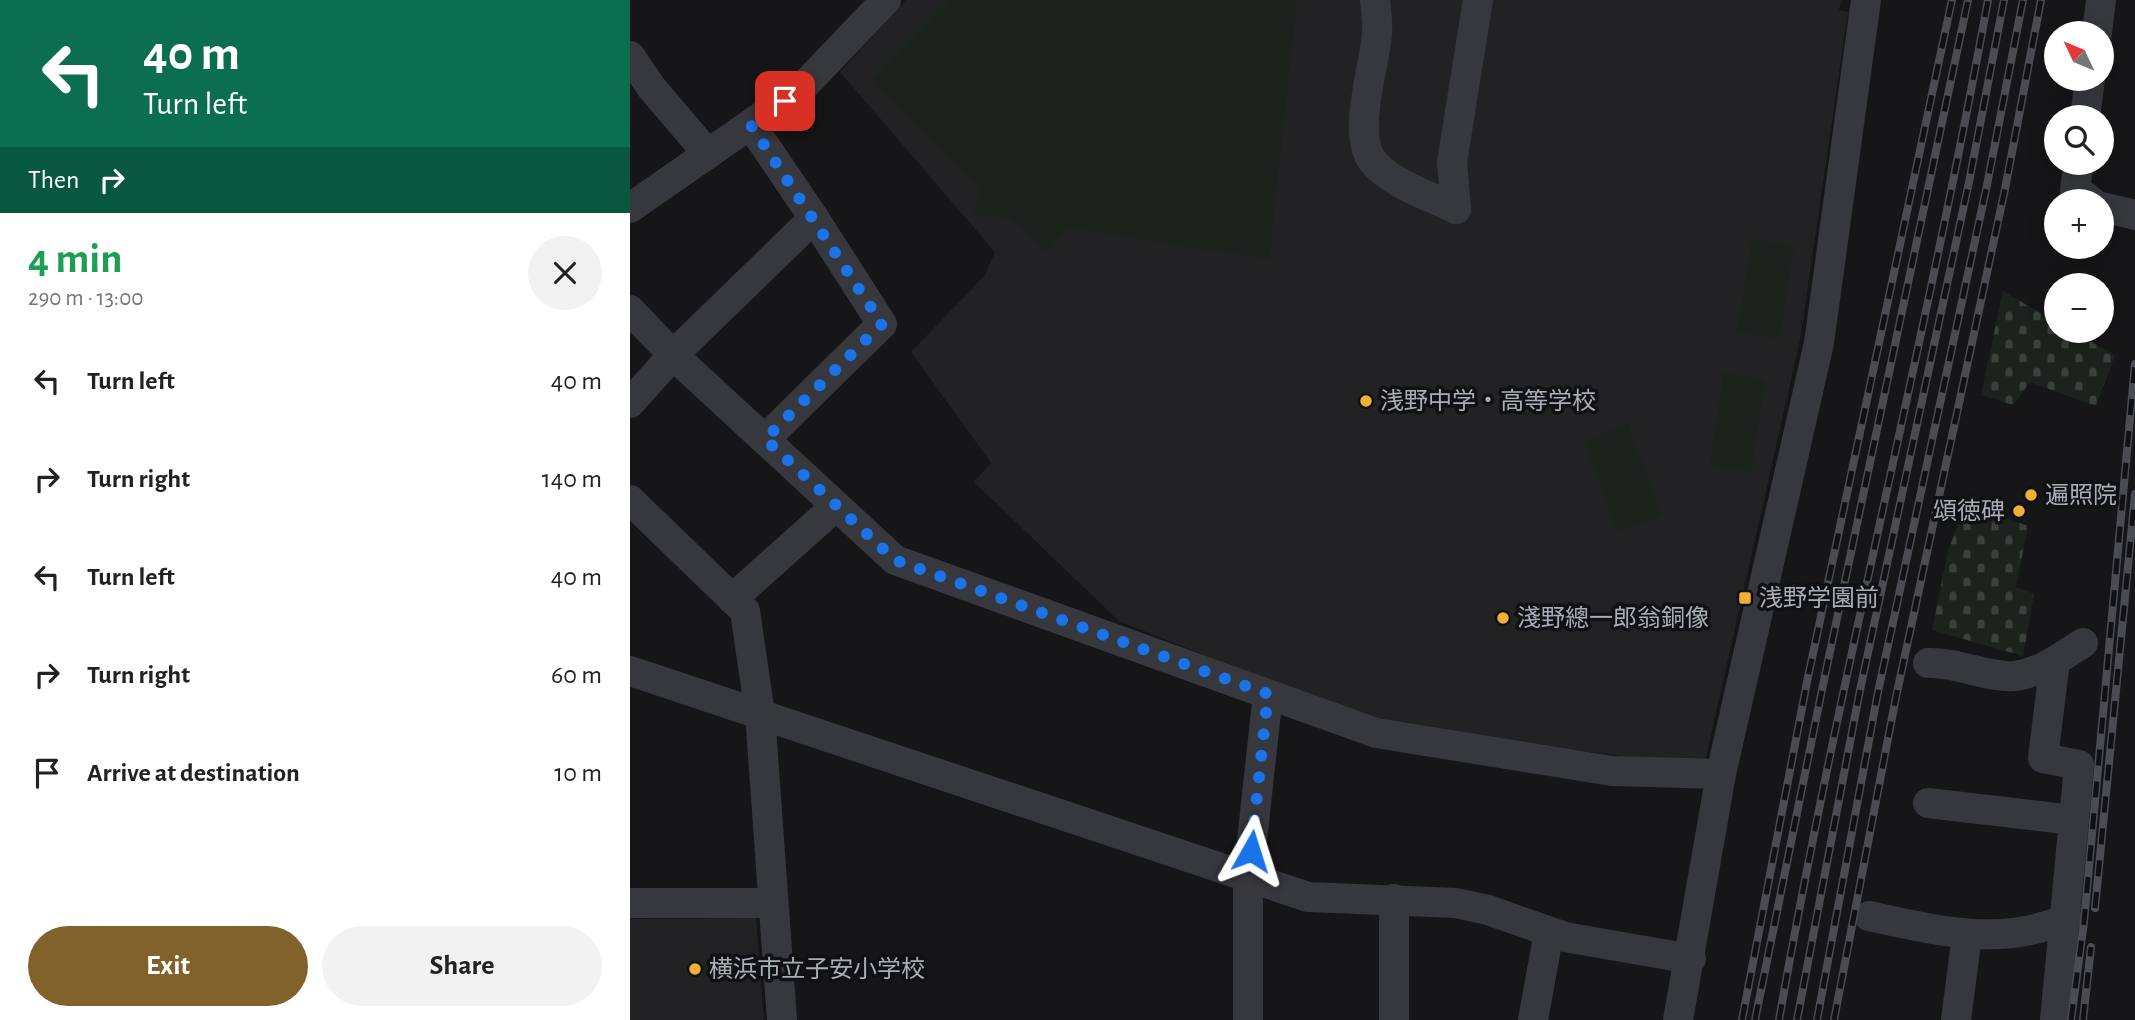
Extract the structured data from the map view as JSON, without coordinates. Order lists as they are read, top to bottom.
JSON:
{
  "places": {
    "other": [
      "浅野中学・高等学校",
      "遍照院",
      "頌徳碑",
      "淺野總一郎翁銅像",
      "横浜市立子安小学校"
    ],
    "transit": ["浅野学園前"]
  },
  "north": "top left",
  "page": {
    "turn": ["40 m", "Turn left"],
    "map_buttons": ["+", "−"],
    "then": "Then",
    "heading": ["4 min", "290 m · 13:00"],
    "list": [
      {
        "name": "Turn left",
        "value": "40 m"
      },
      {
        "name": "Turn right",
        "value": "140 m"
      },
      {
        "name": "Turn left",
        "value": "40 m"
      },
      {
        "name": "Turn right",
        "value": "60 m"
      },
      {
        "name": "Arrive at destination",
        "value": "10 m"
      }
    ],
    "buttons": ["Exit", "Share"]
  }
}
